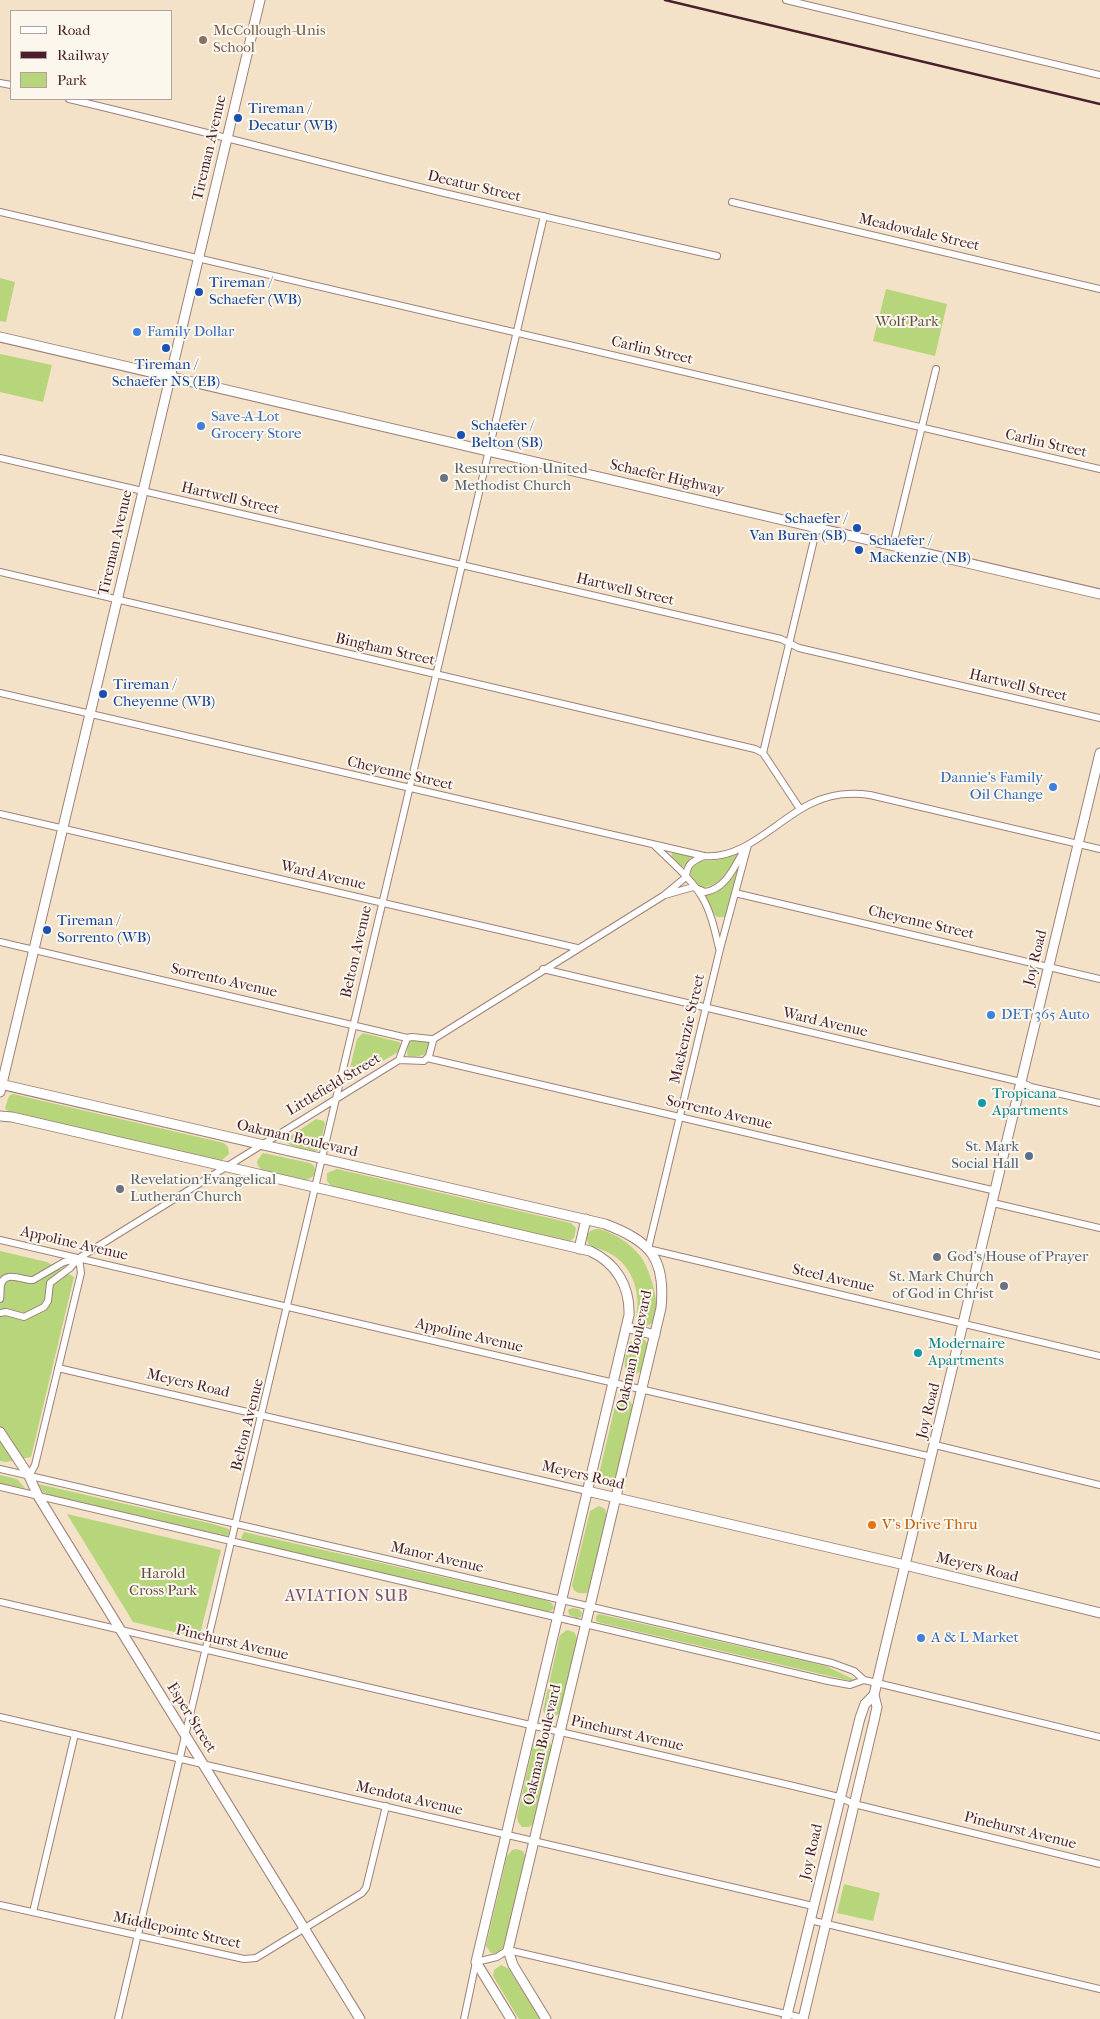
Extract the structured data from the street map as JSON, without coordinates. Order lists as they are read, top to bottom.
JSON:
{
  "streets": {
    "street": [
      "Tireman Avenue",
      "Decatur Street",
      "Meadowdale Street",
      "Carlin Street",
      "Schaefer Highway",
      "Hartwell Street",
      "Bingham Street",
      "Cheyenne Street",
      "Ward Avenue",
      "Belton Avenue",
      "Joy Road",
      "Sorrento Avenue",
      "Mackenzie Street",
      "Littlefield Street",
      "Oakman Boulevard",
      "Appoline Avenue",
      "Steel Avenue",
      "Meyers Road",
      "Manor Avenue",
      "Pinehurst Avenue",
      "Esper Street",
      "Mendota Avenue",
      "Middlepointe Street"
    ]
  },
  "crossings": [
    ["Tireman Avenue", "Decatur Street"],
    ["Tireman Avenue", "Carlin Street"],
    ["Tireman Avenue", "Schaefer Highway"],
    ["Tireman Avenue", "Hartwell Street"],
    ["Tireman Avenue", "Bingham Street"],
    ["Tireman Avenue", "Cheyenne Street"],
    ["Tireman Avenue", "Ward Avenue"],
    ["Tireman Avenue", "Sorrento Avenue"],
    ["Tireman Avenue", "Oakman Boulevard"],
    ["Schaefer Highway", "Belton Avenue"],
    ["Hartwell Street", "Belton Avenue"],
    ["Bingham Street", "Belton Avenue"],
    ["Cheyenne Street", "Belton Avenue"],
    ["Cheyenne Street", "Joy Road"],
    ["Cheyenne Street", "Mackenzie Street"],
    ["Ward Avenue", "Belton Avenue"],
    ["Ward Avenue", "Joy Road"],
    ["Ward Avenue", "Mackenzie Street"],
    ["Belton Avenue", "Sorrento Avenue"],
    ["Belton Avenue", "Littlefield Street"],
    ["Belton Avenue", "Oakman Boulevard"],
    ["Belton Avenue", "Appoline Avenue"],
    ["Belton Avenue", "Meyers Road"],
    ["Belton Avenue", "Manor Avenue"],
    ["Belton Avenue", "Pinehurst Avenue"],
    ["Belton Avenue", "Esper Street"],
    ["Belton Avenue", "Mendota Avenue"],
    ["Belton Avenue", "Middlepointe Street"],
    ["Joy Road", "Sorrento Avenue"],
    ["Joy Road", "Appoline Avenue"],
    ["Joy Road", "Steel Avenue"],
    ["Joy Road", "Meyers Road"],
    ["Joy Road", "Manor Avenue"],
    ["Joy Road", "Pinehurst Avenue"],
    ["Joy Road", "Mendota Avenue"],
    ["Sorrento Avenue", "Mackenzie Street"],
    ["Mackenzie Street", "Oakman Boulevard"],
    ["Mackenzie Street", "Steel Avenue"],
    ["Littlefield Street", "Oakman Boulevard"],
    ["Littlefield Street", "Appoline Avenue"],
    ["Oakman Boulevard", "Appoline Avenue"],
    ["Oakman Boulevard", "Steel Avenue"],
    ["Oakman Boulevard", "Meyers Road"],
    ["Oakman Boulevard", "Manor Avenue"],
    ["Oakman Boulevard", "Pinehurst Avenue"],
    ["Oakman Boulevard", "Mendota Avenue"],
    ["Manor Avenue", "Esper Street"],
    ["Pinehurst Avenue", "Esper Street"],
    ["Esper Street", "Mendota Avenue"],
    ["Esper Street", "Middlepointe Street"],
    ["Mendota Avenue", "Middlepointe Street"]
  ],
  "districts": ["AVIATION SUB"],
  "parks": ["Wolf Park", "Harold Cross Park"],
  "places": [
    "McCollough-Unis School",
    "Tireman / Decatur (WB)",
    "Tireman / Schaefer (WB)",
    "Family Dollar",
    "Tireman / Schaefer NS (EB)",
    "Save-A-Lot Grocery Store",
    "Schaefer / Belton (SB)",
    "Resurrection United Methodist Church",
    "Schaefer / Van Buren (SB)",
    "Schaefer / Mackenzie (NB)",
    "Tireman / Cheyenne (WB)",
    "Dannie's Family Oil Change",
    "Tireman / Sorrento (WB)",
    "DET 365 Auto",
    "Tropicana Apartments",
    "St. Mark Social Hall",
    "Revelation Evangelical Lutheran Church",
    "God's House of Prayer",
    "St. Mark Church of God in Christ",
    "Modernaire Apartments",
    "V’s Drive Thru",
    "A & L Market"
  ],
  "legend": ["Road", "Railway", "Park"]
}
